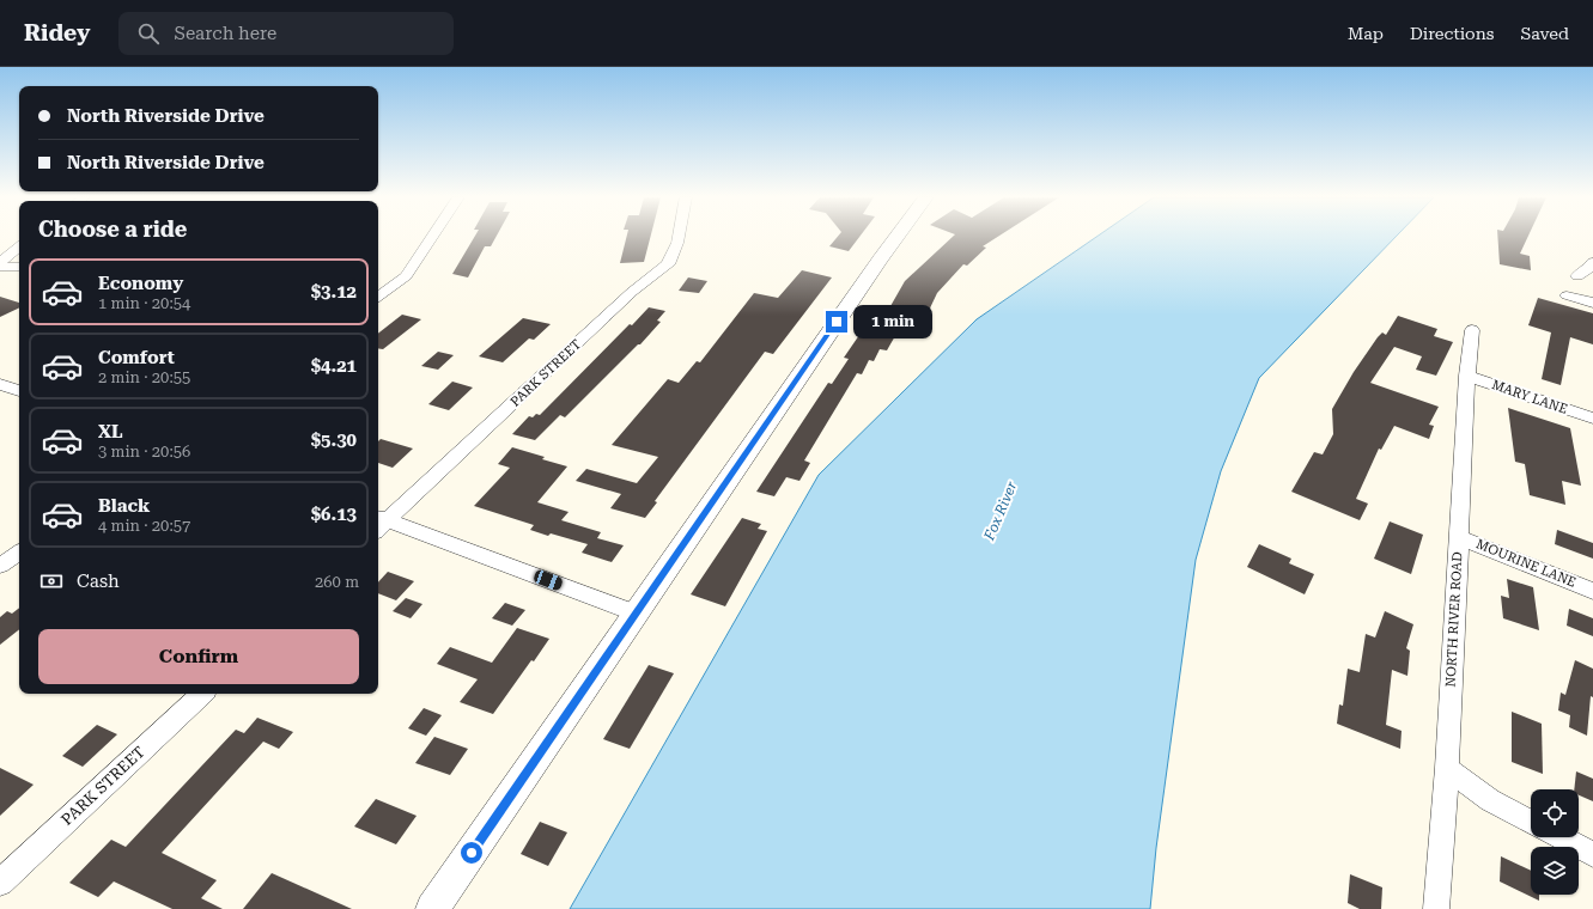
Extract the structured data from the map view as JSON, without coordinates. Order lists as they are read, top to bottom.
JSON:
{
  "streets": {
    "street": [
      "PARK STREET",
      "MARY LANE",
      "MOURINE LANE",
      "NORTH RIVER ROAD"
    ]
  },
  "crossings": [
    ["MARY LANE", "NORTH RIVER ROAD"],
    ["MOURINE LANE", "NORTH RIVER ROAD"]
  ],
  "water": ["Fox River"],
  "page": {
    "header": "Ridey",
    "search": "Search here",
    "nav": ["Map", "Directions", "Saved"],
    "banner": ["North Riverside Drive", "North Riverside Drive"],
    "heading": "Choose a ride",
    "list": [
      {
        "name": "Economy",
        "note": "1 min · 20:54",
        "value": "$3.12"
      },
      {
        "name": "Comfort",
        "note": "2 min · 20:55",
        "value": "$4.21"
      },
      {
        "name": "XL",
        "note": "3 min · 20:56",
        "value": "$5.30"
      },
      {
        "name": "Black",
        "note": "4 min · 20:57",
        "value": "$6.13"
      }
    ],
    "bubble": "1 min",
    "pay": ["Cash", "260 m"],
    "buttons": "Confirm"
  }
}
